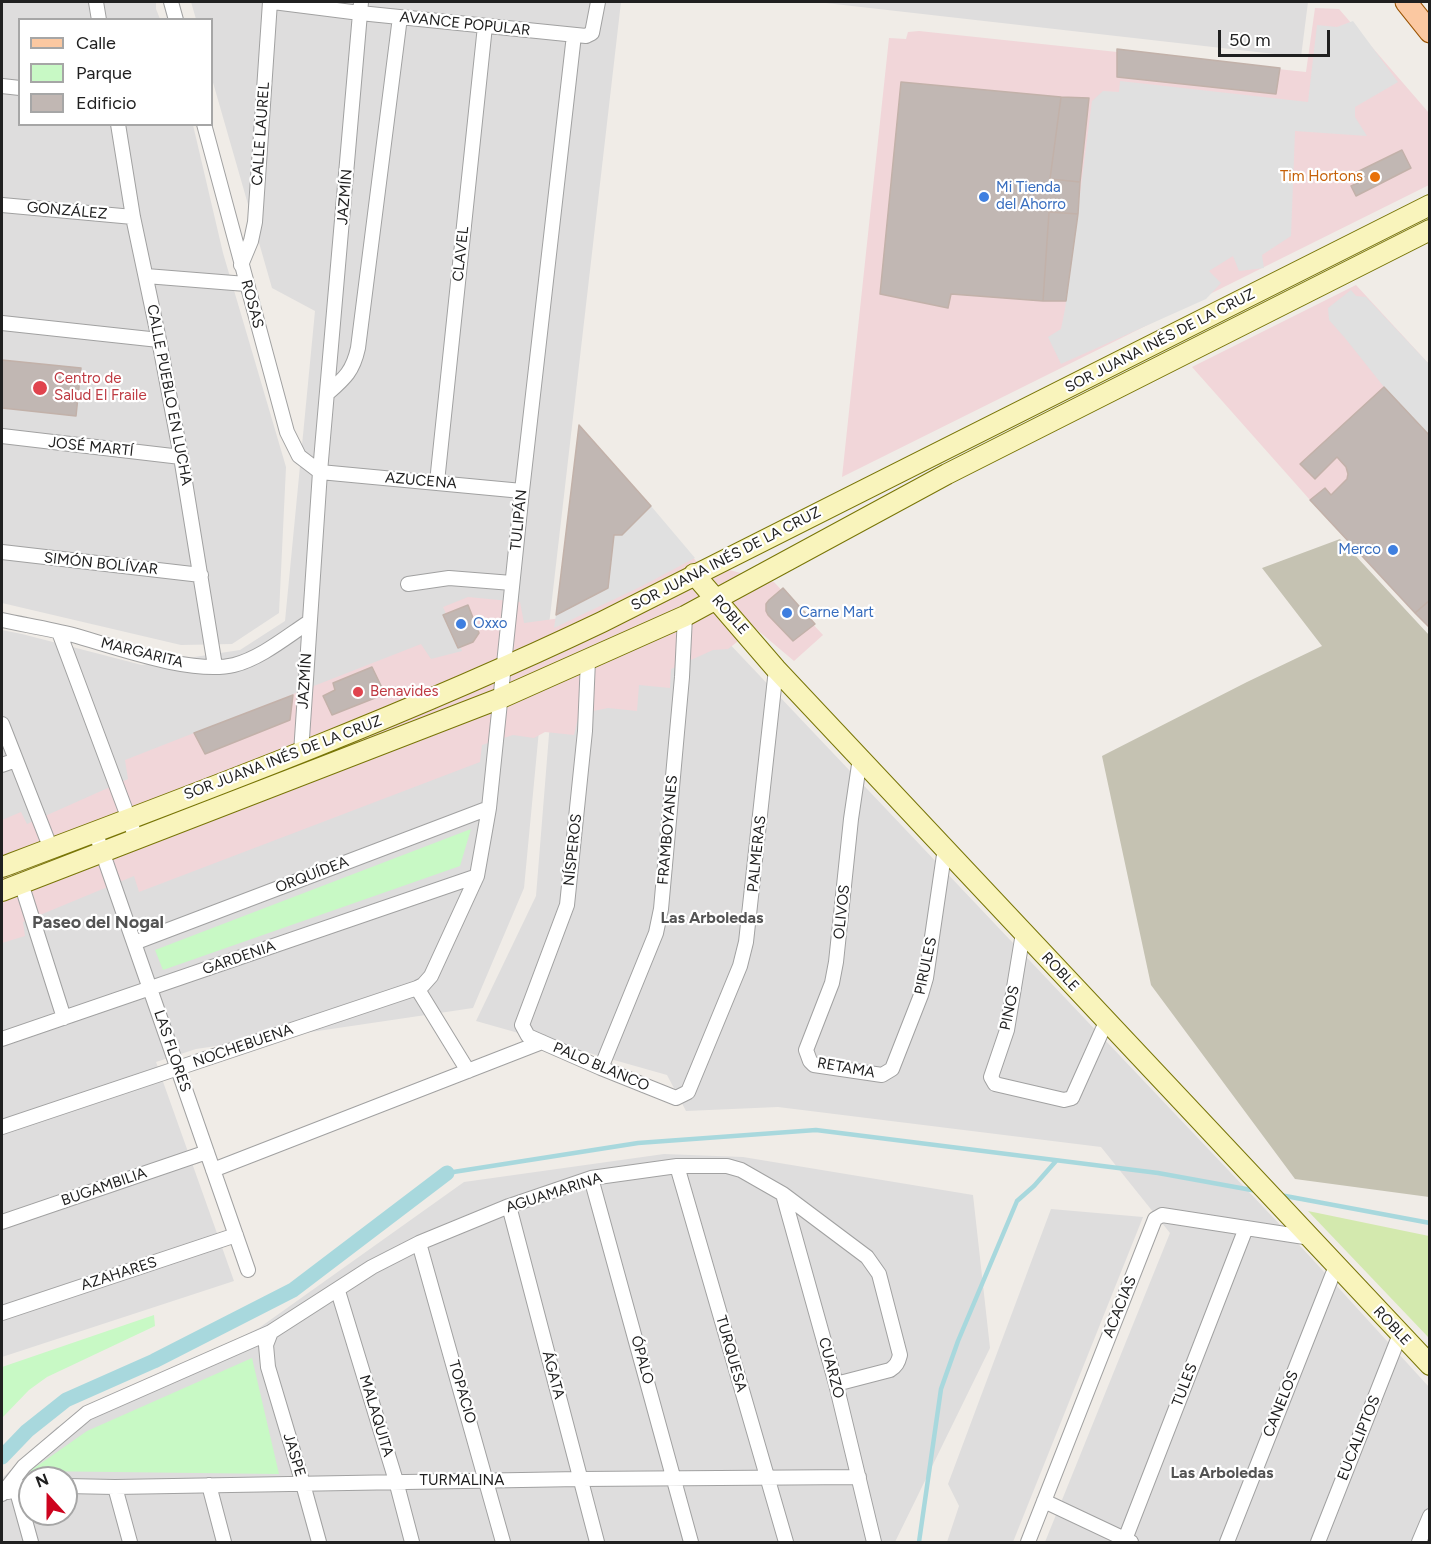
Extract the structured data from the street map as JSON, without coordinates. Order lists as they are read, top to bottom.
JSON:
{
  "streets": {
    "main road": ["SOR JUANA INÉS DE LA CRUZ", "ROBLE"],
    "street": [
      "AVANCE POPULAR",
      "CALLE LAUREL",
      "JAZMÍN",
      "GONZÁLEZ",
      "CLAVEL",
      "ROSAS",
      "CALLE PUEBLO EN LUCHA",
      "JOSÉ MARTÍ",
      "AZUCENA",
      "TULIPÁN",
      "SIMÓN BOLÍVAR",
      "MARGARITA",
      "FRAMBOYANES",
      "NÍSPEROS",
      "PALMERAS",
      "ORQUÍDEA",
      "OLIVOS",
      "GARDENIA",
      "PIRULES",
      "PINOS",
      "NOCHEBUENA",
      "LAS FLORES",
      "PALO BLANCO",
      "RETAMA",
      "BUGAMBILIA",
      "AGUAMARINA",
      "AZAHARES",
      "ACACIAS",
      "TURQUESA",
      "ÓPALO",
      "CUARZO",
      "ÁGATA",
      "TULES",
      "TOPACIO",
      "CANELOS",
      "MALAQUITA",
      "EUCALIPTOS",
      "JASPE",
      "TURMALINA"
    ]
  },
  "crossings": [
    ["AVANCE POPULAR", "CALLE LAUREL"],
    ["AVANCE POPULAR", "JAZMÍN"],
    ["AVANCE POPULAR", "CLAVEL"],
    ["AVANCE POPULAR", "TULIPÁN"],
    ["CALLE LAUREL", "ROSAS"],
    ["JAZMÍN", "ROSAS"],
    ["JAZMÍN", "SOR JUANA INÉS DE LA CRUZ"],
    ["JAZMÍN", "AZUCENA"],
    ["JAZMÍN", "MARGARITA"],
    ["GONZÁLEZ", "CALLE PUEBLO EN LUCHA"],
    ["CLAVEL", "AZUCENA"],
    ["ROSAS", "AZUCENA"],
    ["SOR JUANA INÉS DE LA CRUZ", "TULIPÁN"],
    ["SOR JUANA INÉS DE LA CRUZ", "ROBLE"],
    ["SOR JUANA INÉS DE LA CRUZ", "FRAMBOYANES"],
    ["SOR JUANA INÉS DE LA CRUZ", "NÍSPEROS"],
    ["SOR JUANA INÉS DE LA CRUZ", "LAS FLORES"],
    ["CALLE PUEBLO EN LUCHA", "JOSÉ MARTÍ"],
    ["CALLE PUEBLO EN LUCHA", "SIMÓN BOLÍVAR"],
    ["CALLE PUEBLO EN LUCHA", "MARGARITA"],
    ["AZUCENA", "TULIPÁN"],
    ["TULIPÁN", "ORQUÍDEA"],
    ["TULIPÁN", "GARDENIA"],
    ["TULIPÁN", "NOCHEBUENA"],
    ["ROBLE", "PALMERAS"],
    ["ROBLE", "OLIVOS"],
    ["ROBLE", "PIRULES"],
    ["ROBLE", "PINOS"],
    ["ROBLE", "ACACIAS"],
    ["ROBLE", "CANELOS"],
    ["ROBLE", "EUCALIPTOS"],
    ["FRAMBOYANES", "PALO BLANCO"],
    ["NÍSPEROS", "PALO BLANCO"],
    ["PALMERAS", "PALO BLANCO"],
    ["ORQUÍDEA", "LAS FLORES"],
    ["OLIVOS", "RETAMA"],
    ["GARDENIA", "LAS FLORES"],
    ["PIRULES", "RETAMA"],
    ["NOCHEBUENA", "LAS FLORES"],
    ["LAS FLORES", "BUGAMBILIA"],
    ["LAS FLORES", "AZAHARES"],
    ["AGUAMARINA", "TURQUESA"],
    ["AGUAMARINA", "ÓPALO"],
    ["AGUAMARINA", "CUARZO"],
    ["AGUAMARINA", "ÁGATA"],
    ["AGUAMARINA", "TOPACIO"],
    ["AGUAMARINA", "MALAQUITA"],
    ["AGUAMARINA", "JASPE"],
    ["ACACIAS", "TULES"],
    ["TURQUESA", "TURMALINA"],
    ["ÓPALO", "TURMALINA"],
    ["CUARZO", "TURMALINA"],
    ["ÁGATA", "TURMALINA"],
    ["TOPACIO", "TURMALINA"],
    ["MALAQUITA", "TURMALINA"],
    ["JASPE", "TURMALINA"]
  ],
  "districts": ["Las Arboledas", "Paseo del Nogal", "Las Arboledas"],
  "places": [
    "Tim Hortons",
    "Mi Tienda del Ahorro",
    "Centro de Salud El Fraile",
    "Merco",
    "Carne Mart",
    "Oxxo",
    "Benavides"
  ],
  "legend": ["Calle", "Parque", "Edificio"],
  "scale_bar": "50 m",
  "north": "top"
}
